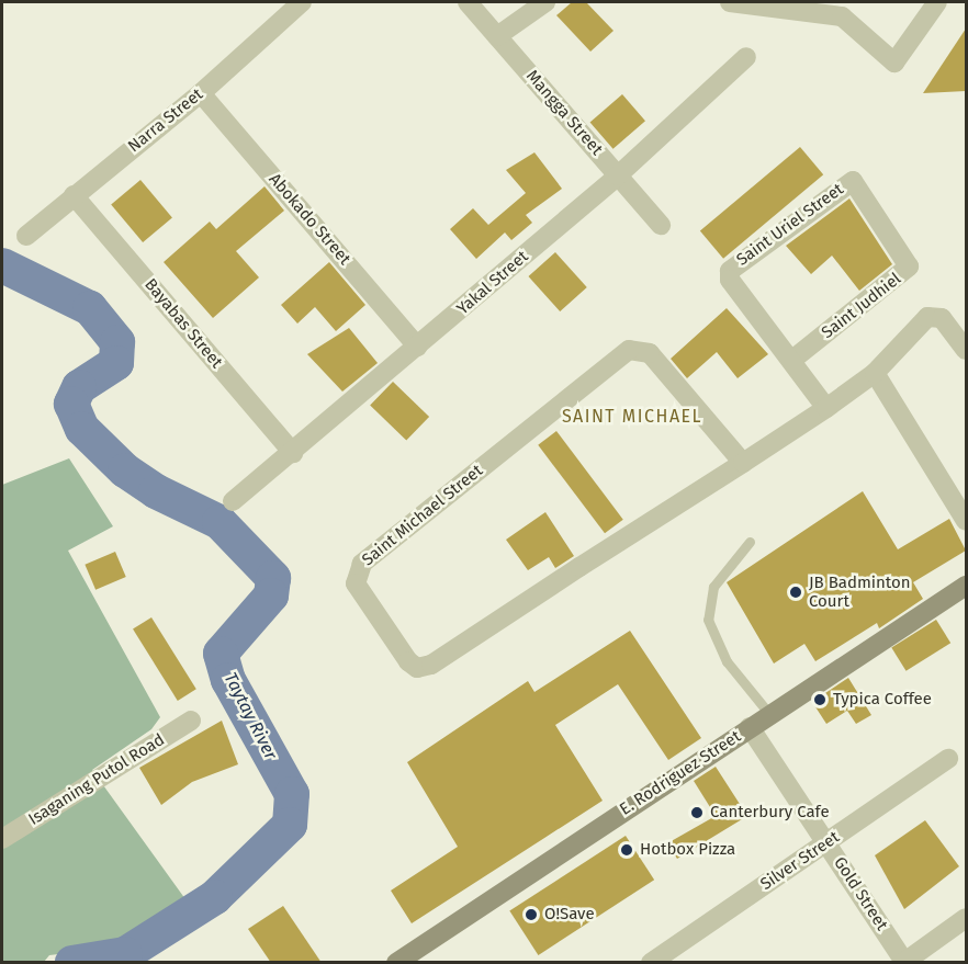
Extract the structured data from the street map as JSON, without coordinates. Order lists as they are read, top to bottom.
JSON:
{
  "streets": {
    "street": [
      "Mangga Street",
      "Narra Street",
      "Abokado Street",
      "Saint Uriel Street",
      "Yakal Street",
      "Saint Judhiel",
      "Bayabas Street",
      "Saint Michael Street",
      "E. Rodriguez Street",
      "Isaganing Putol Road",
      "Silver Street",
      "Gold Street"
    ]
  },
  "crossings": [
    ["Mangga Street", "Yakal Street"],
    ["Narra Street", "Abokado Street"],
    ["Narra Street", "Bayabas Street"],
    ["Abokado Street", "Yakal Street"],
    ["Saint Uriel Street", "Saint Judhiel"],
    ["Yakal Street", "Bayabas Street"],
    ["E. Rodriguez Street", "Gold Street"],
    ["Silver Street", "Gold Street"]
  ],
  "districts": ["SAINT MICHAEL"],
  "water": ["Taytay River"],
  "places": [
    "JB Badminton Court",
    "Typica Coffee",
    "Canterbury Cafe",
    "Hotbox Pizza",
    "O!Save"
  ]
}
